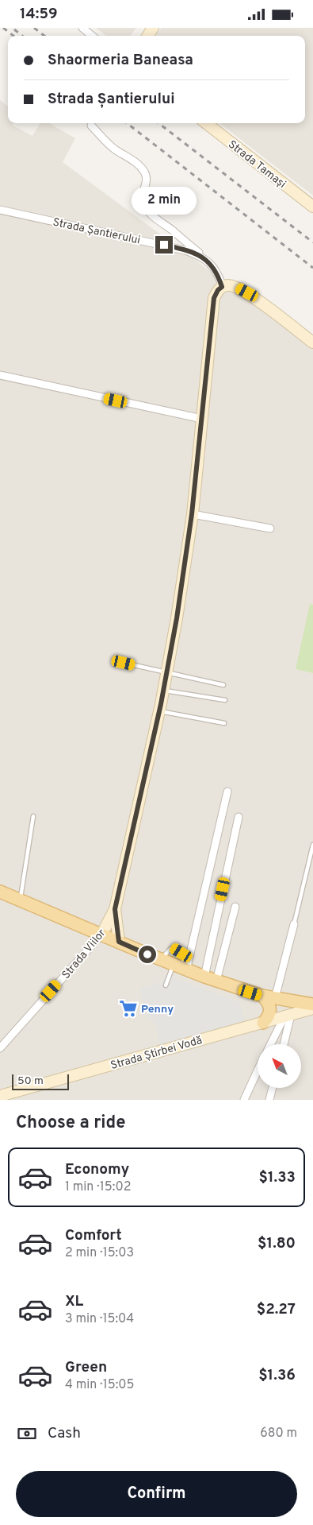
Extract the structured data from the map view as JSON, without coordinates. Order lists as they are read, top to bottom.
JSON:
{
  "streets": {
    "main road": ["Strada Tamași", "Strada Viilor", "Strada Știrbei Vodă"],
    "street": ["Strada Șantierului"]
  },
  "crossings": [
    ["Strada Șantierului", "Strada Viilor"]
  ],
  "places": {
    "supermarket": ["Penny"]
  },
  "scale_bar": "50 m",
  "north": "top left",
  "page": {
    "status": "14:59",
    "banner": ["Shaormeria Baneasa", "Strada Șantierului"],
    "bubble": "2 min",
    "scale": "50 m",
    "heading": "Choose a ride",
    "list": [
      {
        "name": "Economy",
        "note": "1 min · 15:02",
        "value": "$1.33"
      },
      {
        "name": "Comfort",
        "note": "2 min · 15:03",
        "value": "$1.80"
      },
      {
        "name": "XL",
        "note": "3 min · 15:04",
        "value": "$2.27"
      },
      {
        "name": "Green",
        "note": "4 min · 15:05",
        "value": "$1.36"
      }
    ],
    "pay": ["Cash", "680 m"],
    "buttons": "Confirm"
  }
}
